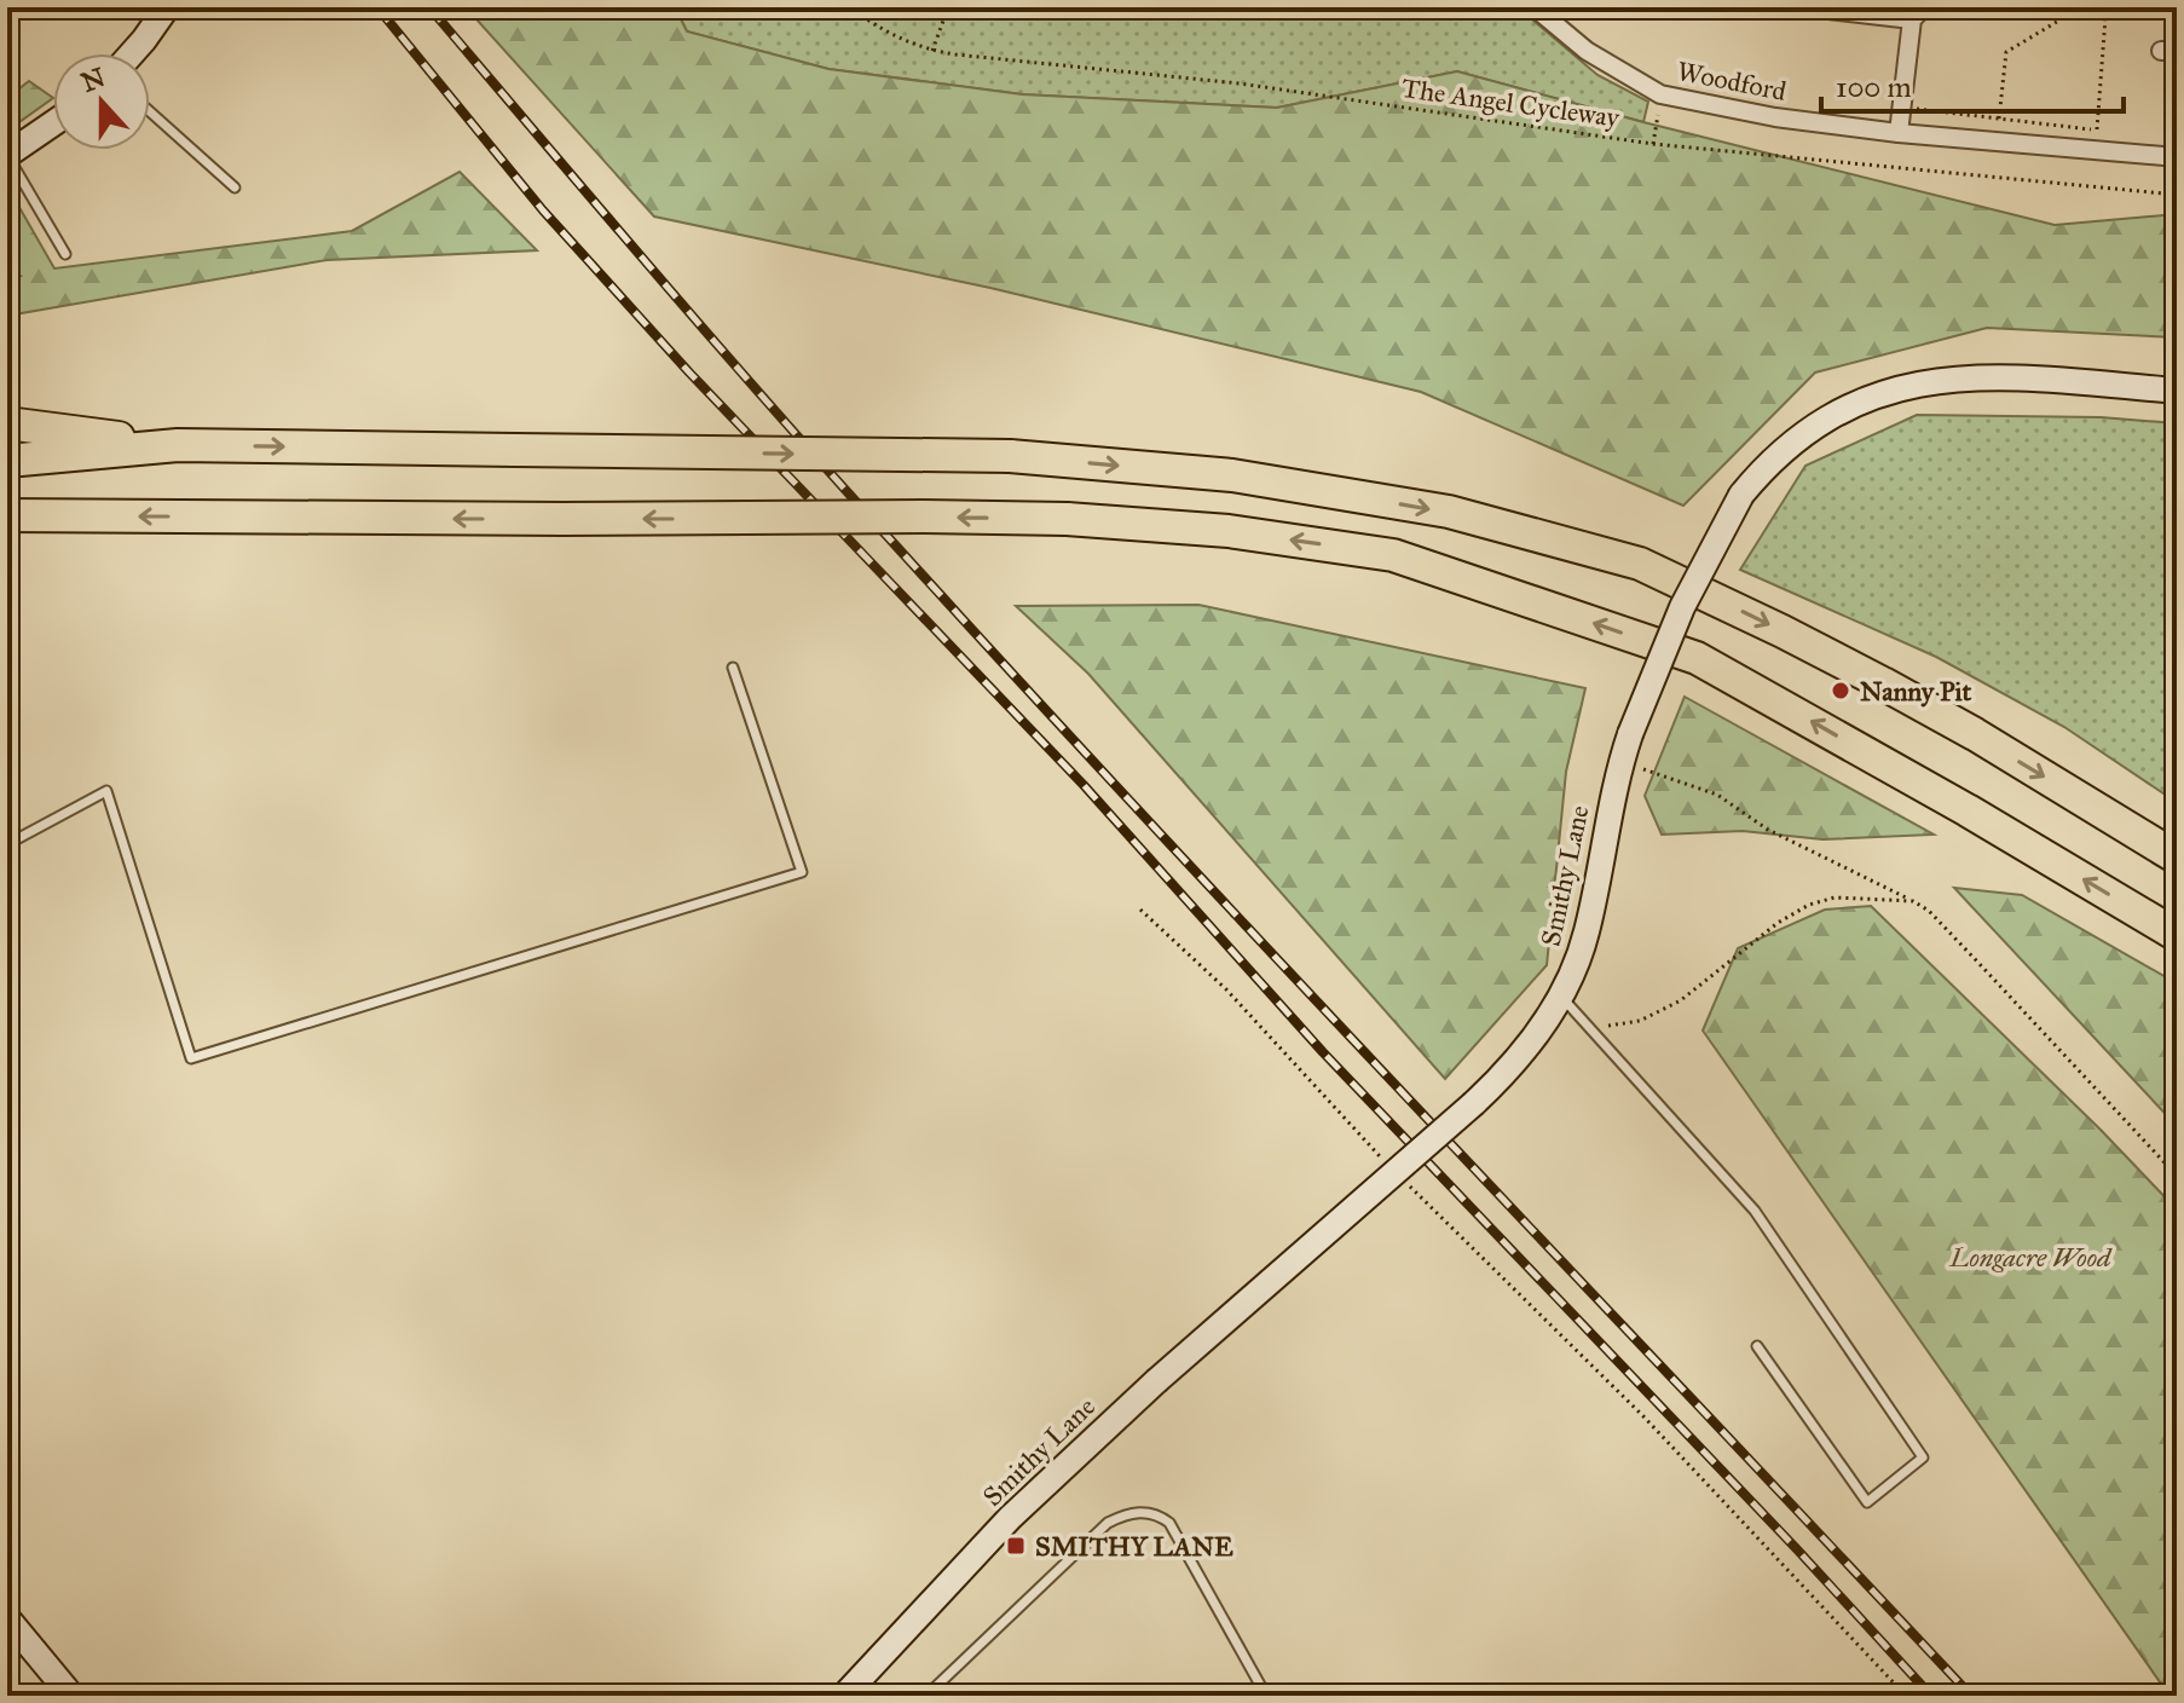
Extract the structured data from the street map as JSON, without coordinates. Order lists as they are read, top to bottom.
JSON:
{
  "streets": {
    "street": ["Woodford", "Smithy Lane"],
    "path": ["The Angel Cycleway"]
  },
  "parks": ["Longacre Wood"],
  "places": {
    "other": ["Nanny Pit"],
    "transit": ["SMITHY LANE"]
  },
  "scale_bar": "100 m",
  "north": "top"
}
